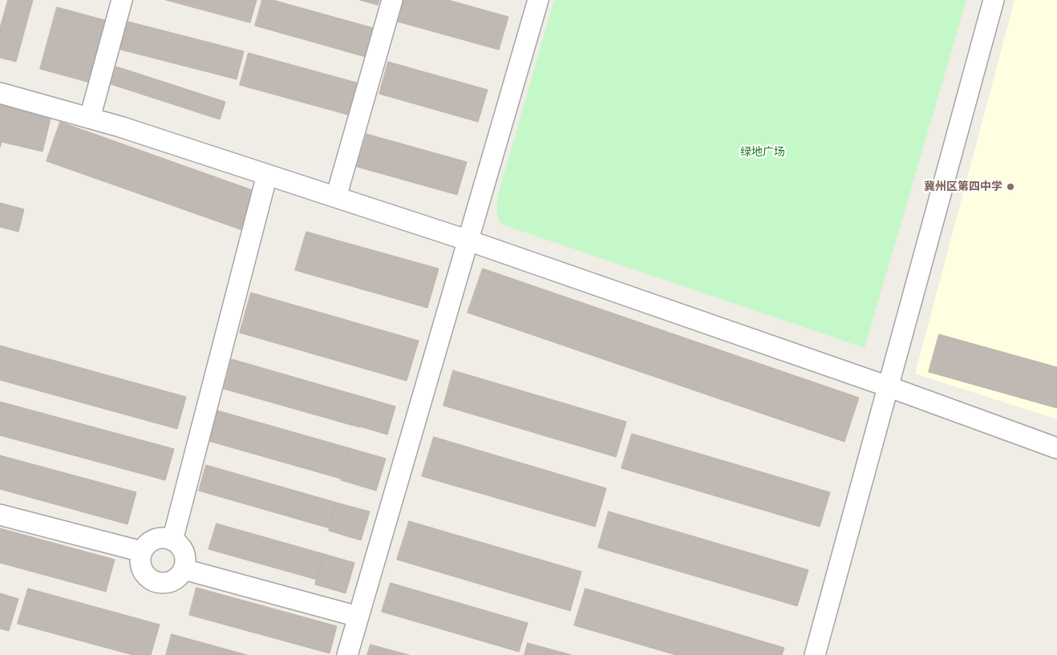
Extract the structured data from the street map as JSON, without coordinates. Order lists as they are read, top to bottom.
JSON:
{
  "parks": ["绿地广场"],
  "places": ["冀州区第四中学"]
}
